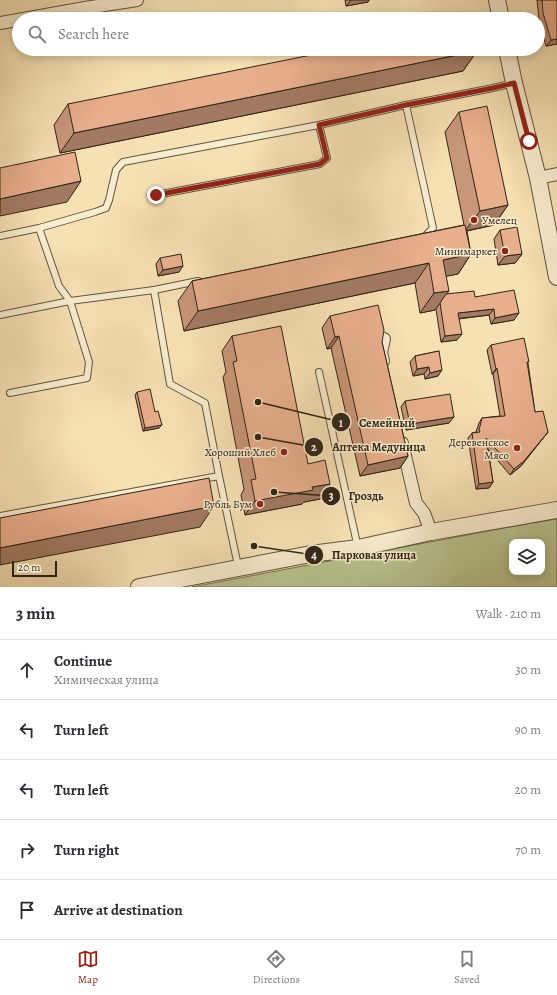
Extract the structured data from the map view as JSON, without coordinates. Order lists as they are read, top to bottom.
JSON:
{
  "places": [
    "Умелец",
    "Минимаркет",
    "Семейный",
    "Аптека Медуница",
    "Деревенское Мясо",
    "Хороший Хлеб",
    "Гроздь",
    "Рубль Бум",
    "Парковая улица"
  ],
  "scale_bar": "20 m",
  "page": {
    "search": "Search here",
    "scale": "20 m",
    "heading": ["3 min", "Walk · 210 m"],
    "list": [
      ["Continue", "Химическая улица", "30 m"],
      ["Turn left", "90 m"],
      ["Turn left", "20 m"],
      ["Turn right", "70 m"],
      "Arrive at destination"
    ],
    "nav": ["Map", "Directions", "Saved"]
  }
}
